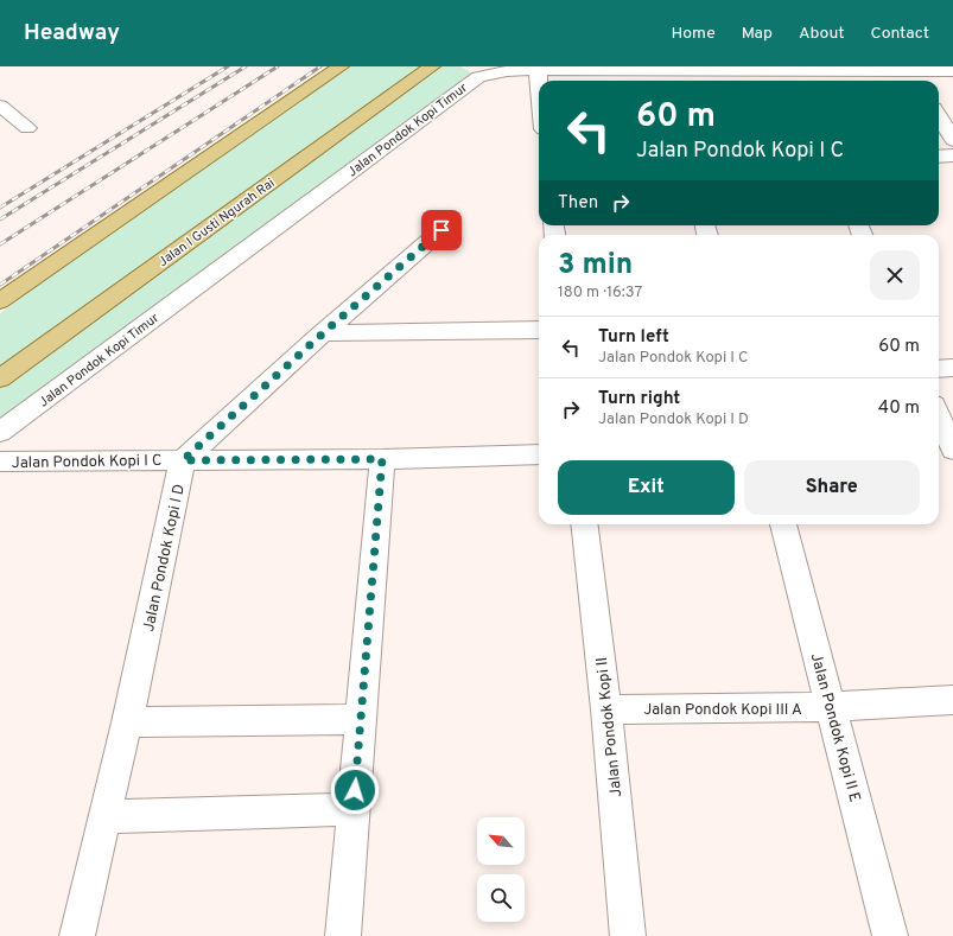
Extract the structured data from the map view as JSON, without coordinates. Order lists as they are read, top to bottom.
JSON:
{
  "streets": {
    "main road": ["Jalan I Gusti Ngurah Rai"],
    "street": [
      "Jalan Pondok Kopi Timur",
      "Jalan Pondok Kopi I C",
      "Jalan Pondok Kopi I D",
      "Jalan Pondok Kopi III A",
      "Jalan Pondok Kopi II",
      "Jalan Pondok Kopi II E"
    ]
  },
  "crossings": [
    ["Jalan Pondok Kopi I C", "Jalan Pondok Kopi I D"],
    ["Jalan Pondok Kopi III A", "Jalan Pondok Kopi II"],
    ["Jalan Pondok Kopi III A", "Jalan Pondok Kopi II E"]
  ],
  "north": "top left",
  "page": {
    "header": "Headway",
    "nav": [
      "Home",
      "Map",
      "About",
      "Contact"
    ],
    "turn": ["60 m", "Jalan Pondok Kopi I C"],
    "then": "Then",
    "heading": ["3 min", "180 m · 16:37"],
    "list": [
      {
        "name": "Turn left",
        "note": "Jalan Pondok Kopi I C",
        "value": "60 m"
      },
      {
        "name": "Turn right",
        "note": "Jalan Pondok Kopi I D",
        "value": "40 m"
      }
    ],
    "buttons": ["Exit", "Share"]
  }
}
